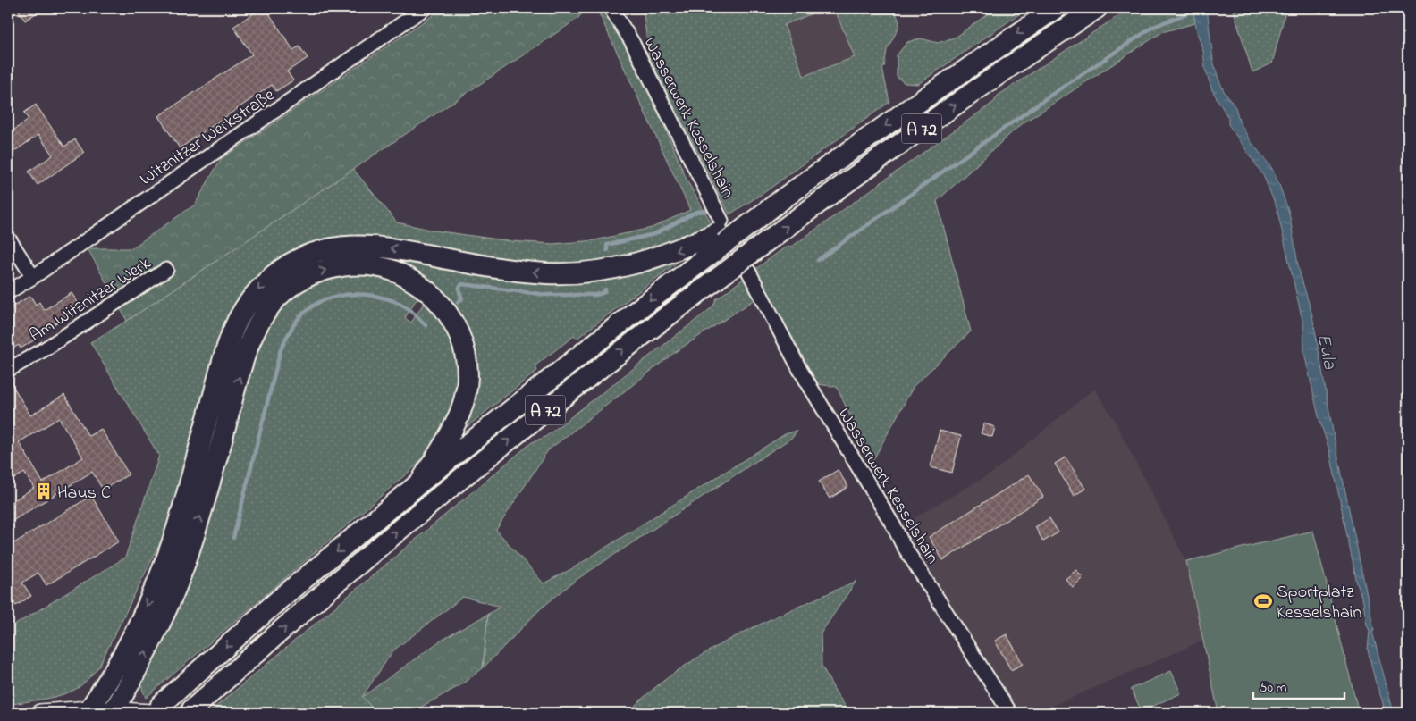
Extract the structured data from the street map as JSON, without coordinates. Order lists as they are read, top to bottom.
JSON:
{
  "streets": {
    "highway": ["A 72"],
    "street": ["Wasserwerk Kesselshain", "Witznitzer Werkstraße", "Am Witznitzer Werk"]
  },
  "crossings": [
    ["Wasserwerk Kesselshain", "A 72"]
  ],
  "water": ["Eula"],
  "places": {
    "building": ["Haus C"],
    "sports": ["Sportplatz Kesselshain"]
  },
  "scale_bar": "50 m"
}
